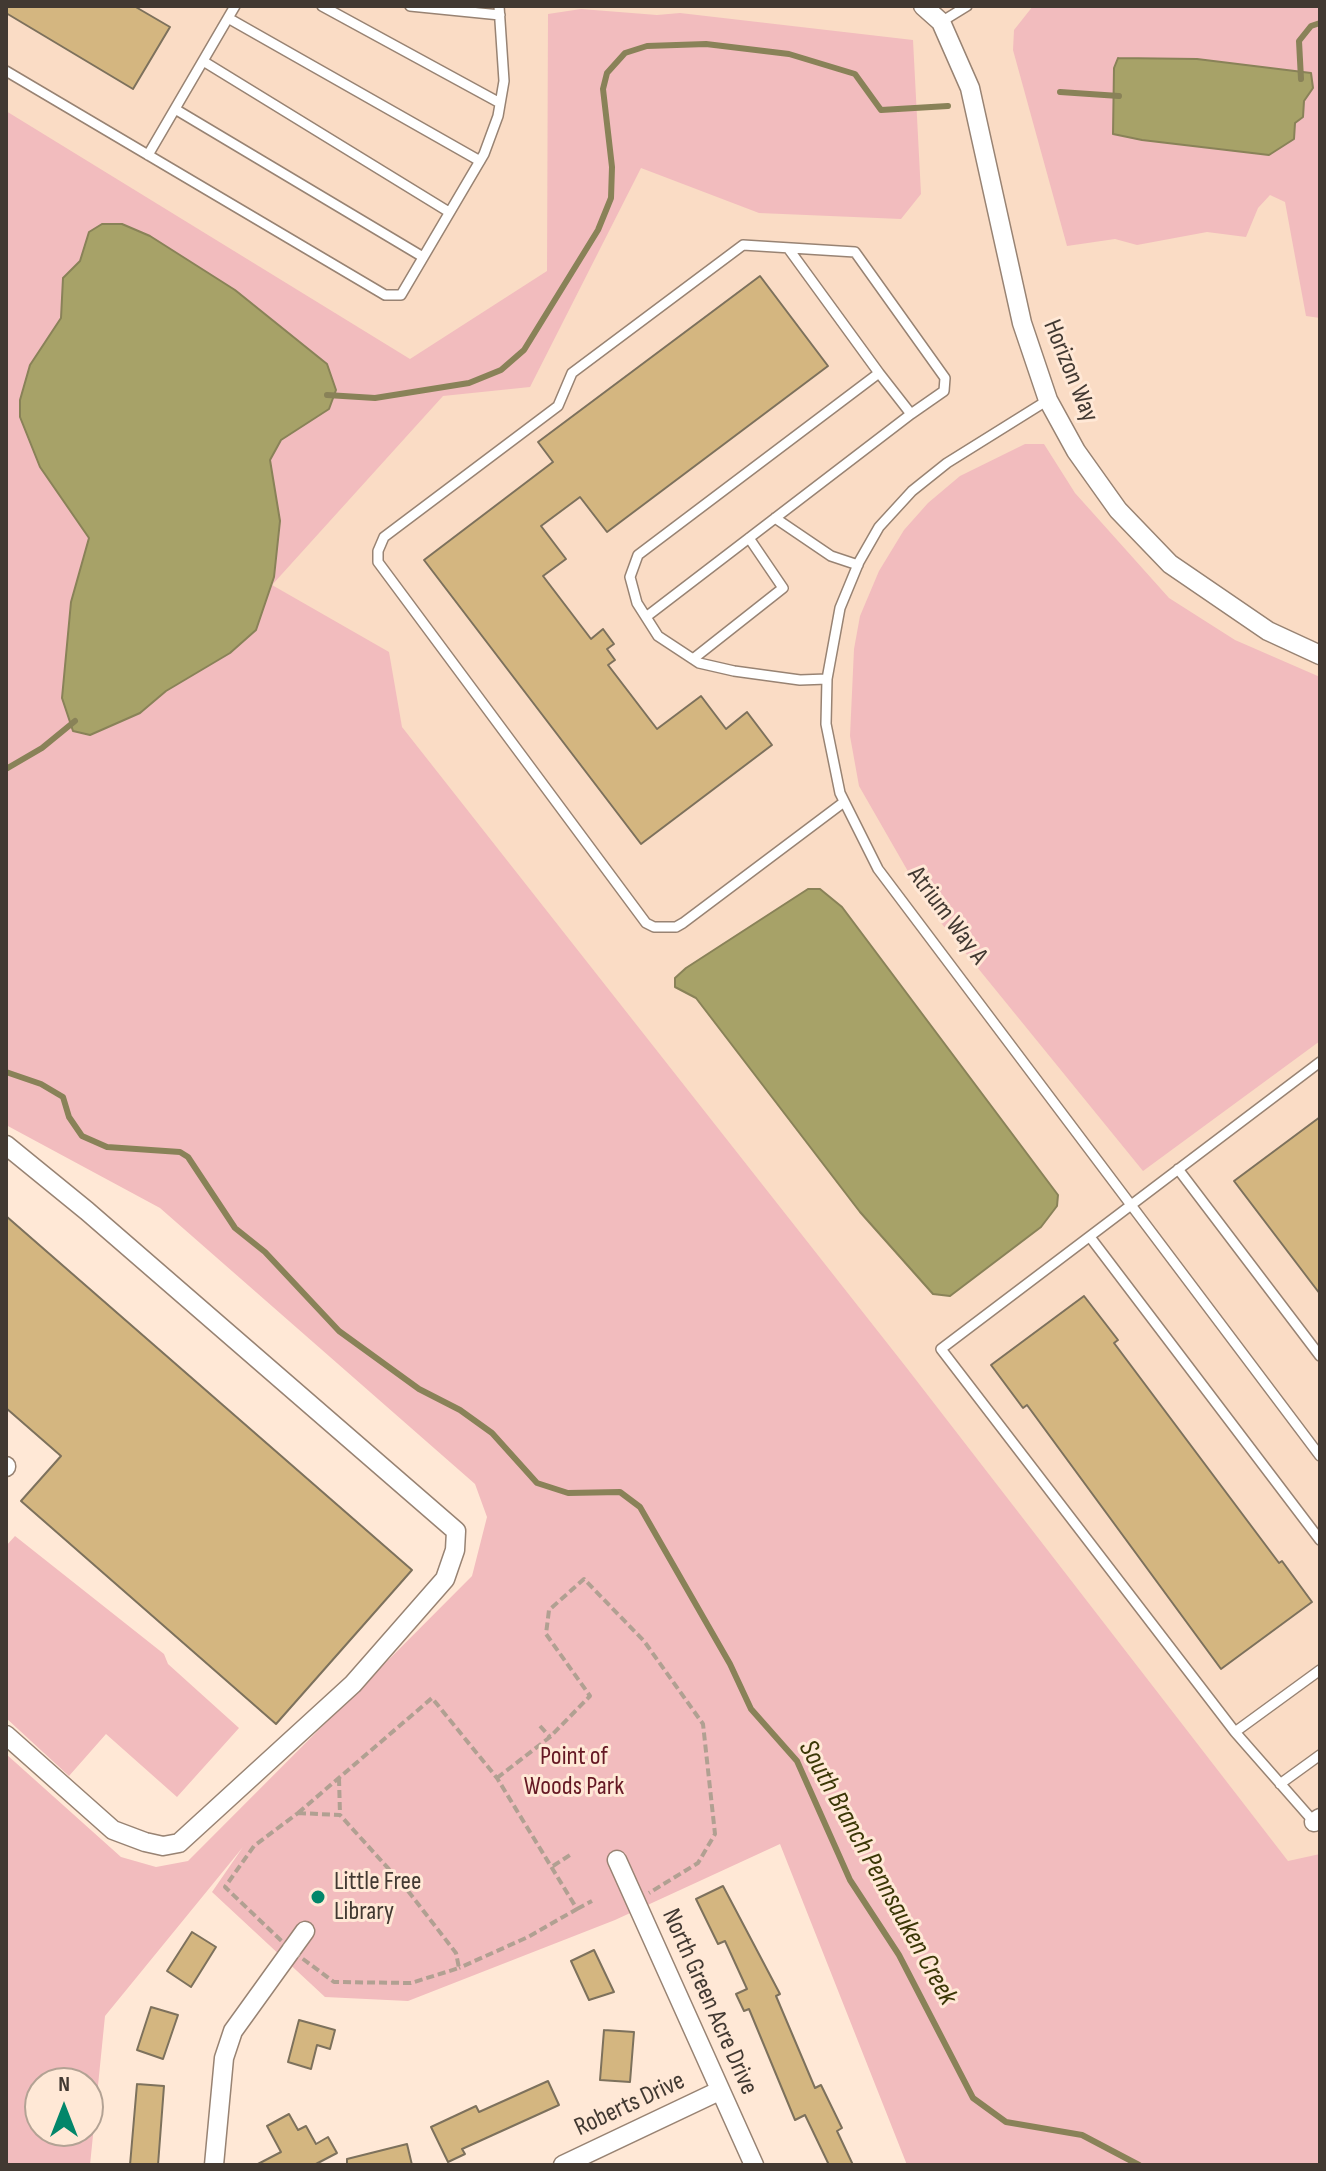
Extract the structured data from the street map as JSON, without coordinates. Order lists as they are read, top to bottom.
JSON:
{
  "streets": {
    "street": ["Horizon Way", "North Green Acre Drive", "Roberts Drive"],
    "lane": ["Atrium Way A"]
  },
  "crossings": [
    ["Horizon Way", "Atrium Way A"],
    ["North Green Acre Drive", "Roberts Drive"]
  ],
  "water": ["South Branch Pennsauken Creek"],
  "parks": ["Point of Woods Park"],
  "places": ["Little Free Library"],
  "north": "top"
}
